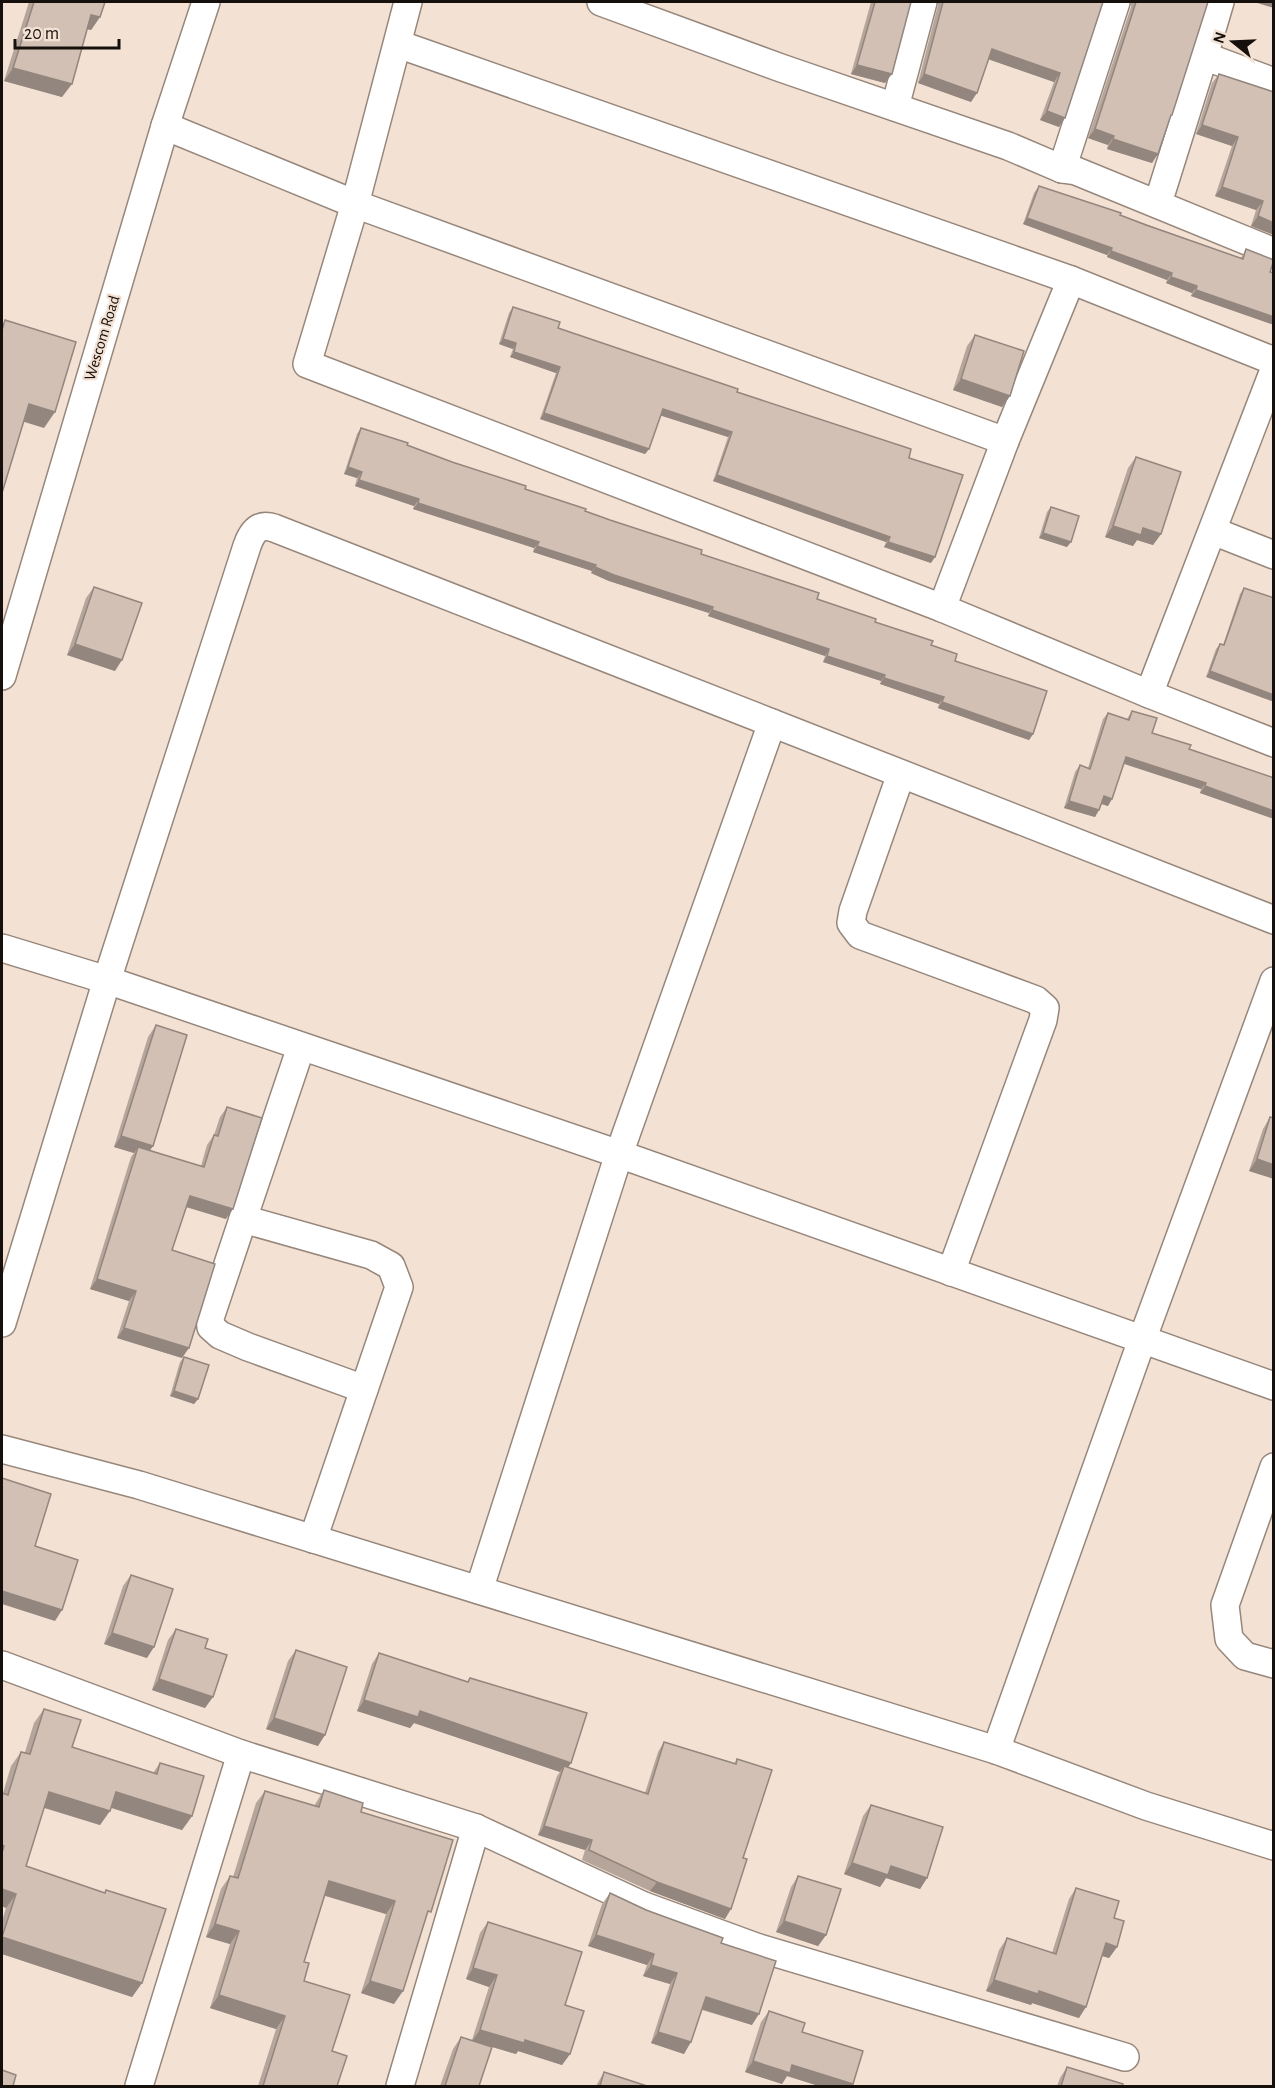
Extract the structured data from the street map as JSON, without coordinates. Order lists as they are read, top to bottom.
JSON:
{
  "streets": {
    "street": ["Wescom Road"]
  },
  "scale_bar": "20 m",
  "north": "left"
}
